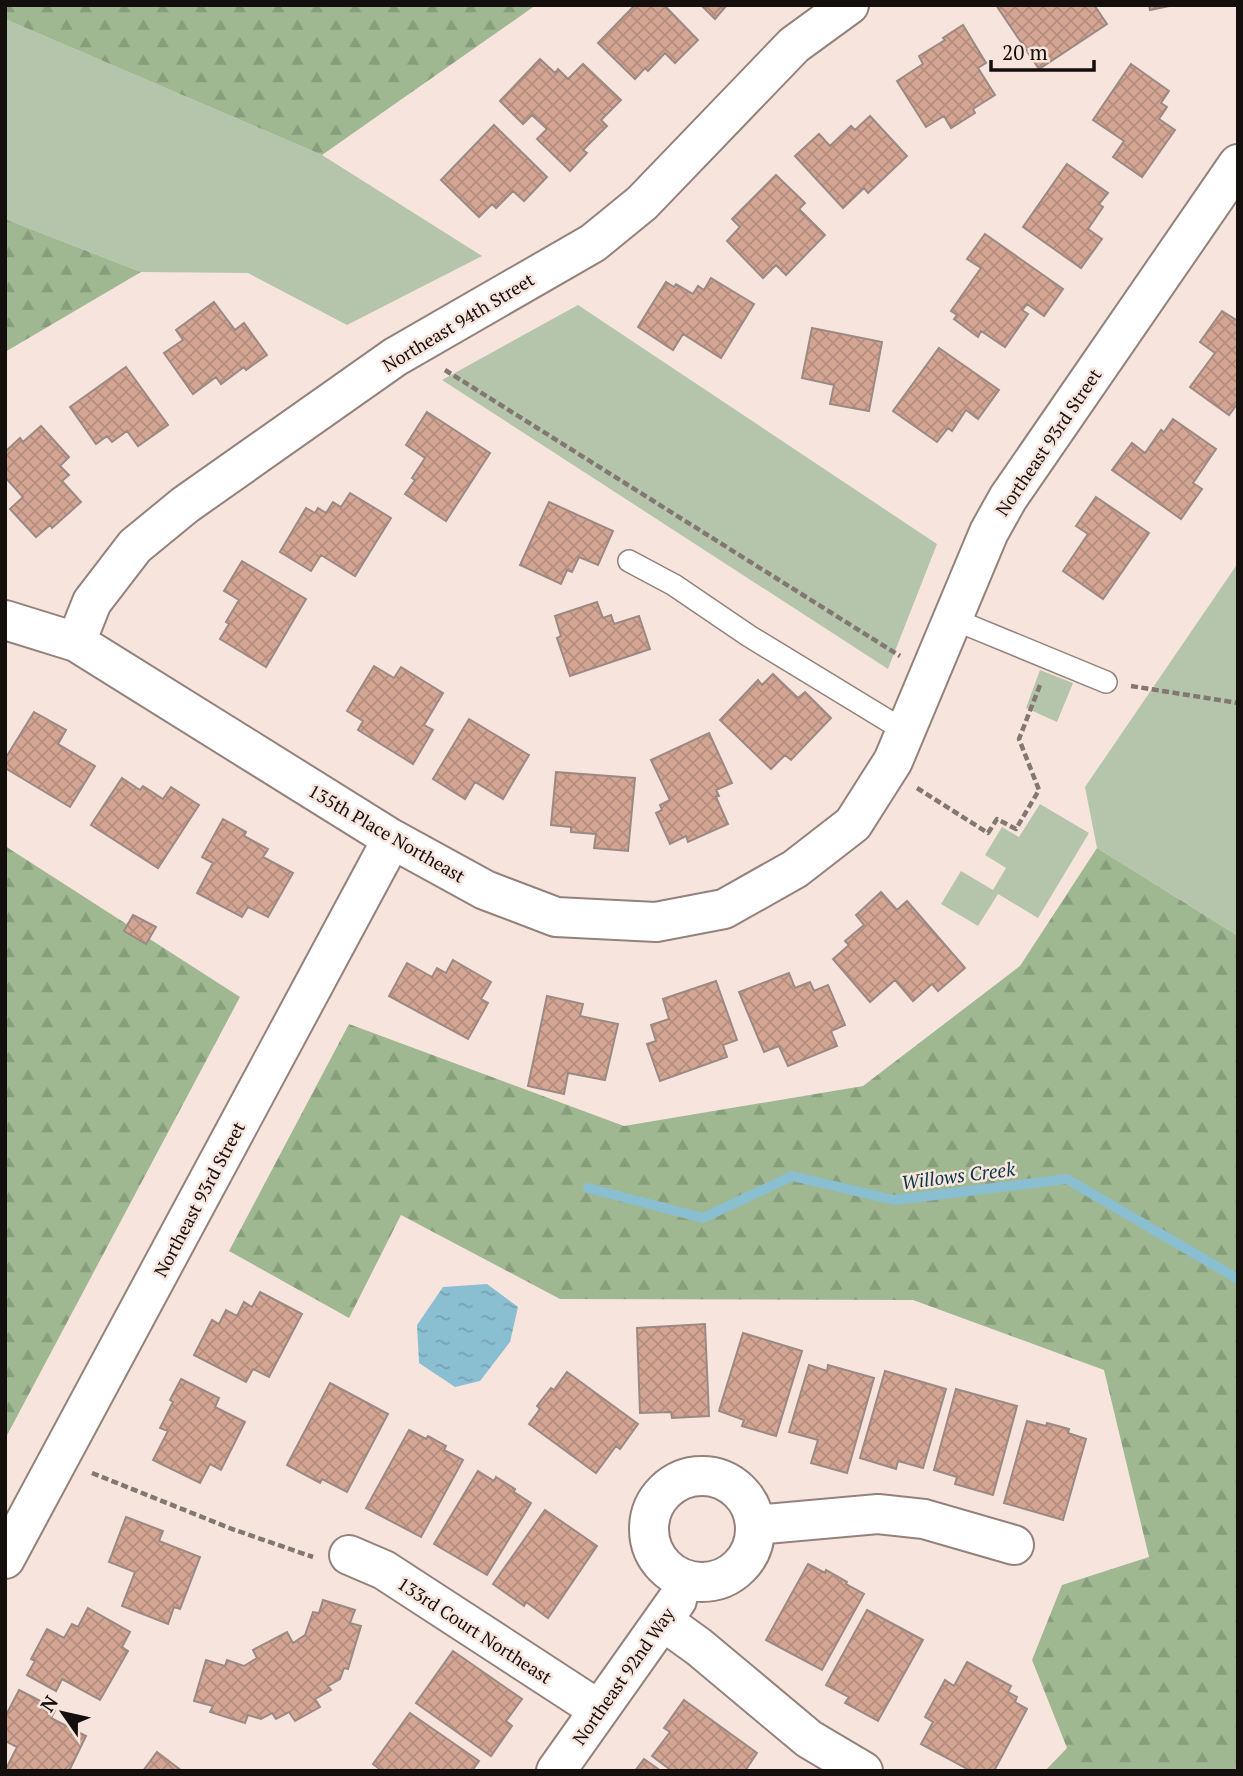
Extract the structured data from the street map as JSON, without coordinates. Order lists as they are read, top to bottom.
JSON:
{
  "streets": {
    "street": [
      "Northeast 94th Street",
      "Northeast 93rd Street",
      "135th Place Northeast",
      "133rd Court Northeast",
      "Northeast 92nd Way"
    ]
  },
  "crossings": [
    ["Northeast 94th Street", "135th Place Northeast"],
    ["Northeast 93rd Street", "135th Place Northeast"],
    ["133rd Court Northeast", "Northeast 92nd Way"]
  ],
  "water": ["Willows Creek"],
  "scale_bar": "20 m",
  "north": "top left"
}
